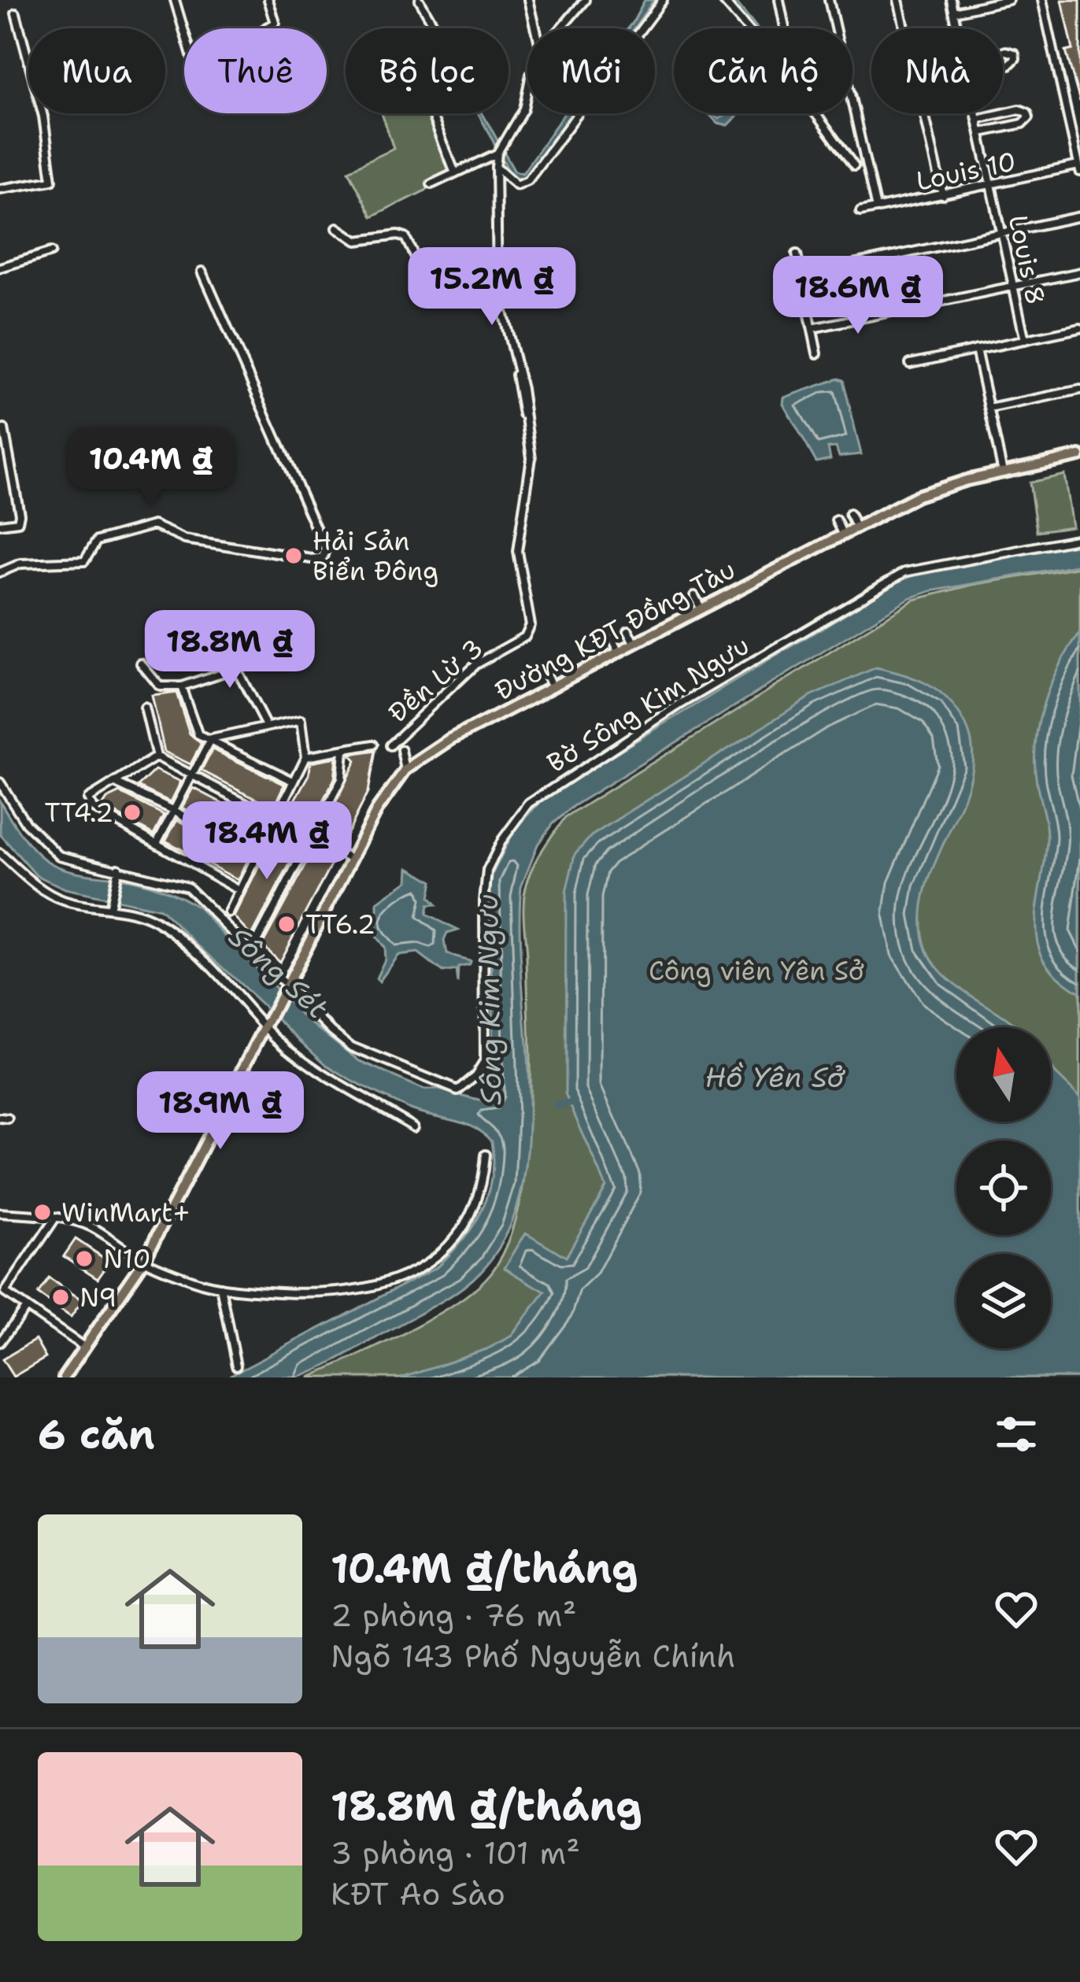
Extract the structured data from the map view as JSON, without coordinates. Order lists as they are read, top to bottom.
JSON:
{
  "streets": {
    "main road": ["Đường KĐT Đồng Tàu"],
    "street": [
      "Louis 10",
      "Louis 8",
      "Đền Lừ 3",
      "Bờ Sông Kim Ngưu"
    ]
  },
  "crossings": [
    ["Louis 10", "Louis 8"],
    ["Đường KĐT Đồng Tàu", "Bờ Sông Kim Ngưu"]
  ],
  "water": ["Sông Sét", "Sông Kim Ngưu", "Hồ Yên Sở"],
  "parks": ["Công viên Yên Sở"],
  "places": [
    "Hải Sản Biển Đông",
    "TT4.2",
    "TT6.2",
    "WinMart+",
    "N10",
    "N9"
  ],
  "north": "top",
  "page": {
    "chip": [
      "Mua",
      "Thuê",
      "Bộ lọc",
      "Mới",
      "Căn hộ",
      "Nhà"
    ],
    "price": [
      "15.2M ₫",
      "18.6M ₫",
      "10.4M ₫",
      "18.8M ₫",
      "18.4M ₫",
      "18.9M ₫"
    ],
    "heading": "6 căn",
    "list": [
      {
        "name": "10.4M ₫/tháng",
        "note": "2 phòng · 76 m² · Ngõ 143 Phố Nguyễn Chính"
      },
      {
        "name": "18.8M ₫/tháng",
        "note": "3 phòng · 101 m² · KĐT Ao Sào"
      }
    ]
  }
}
